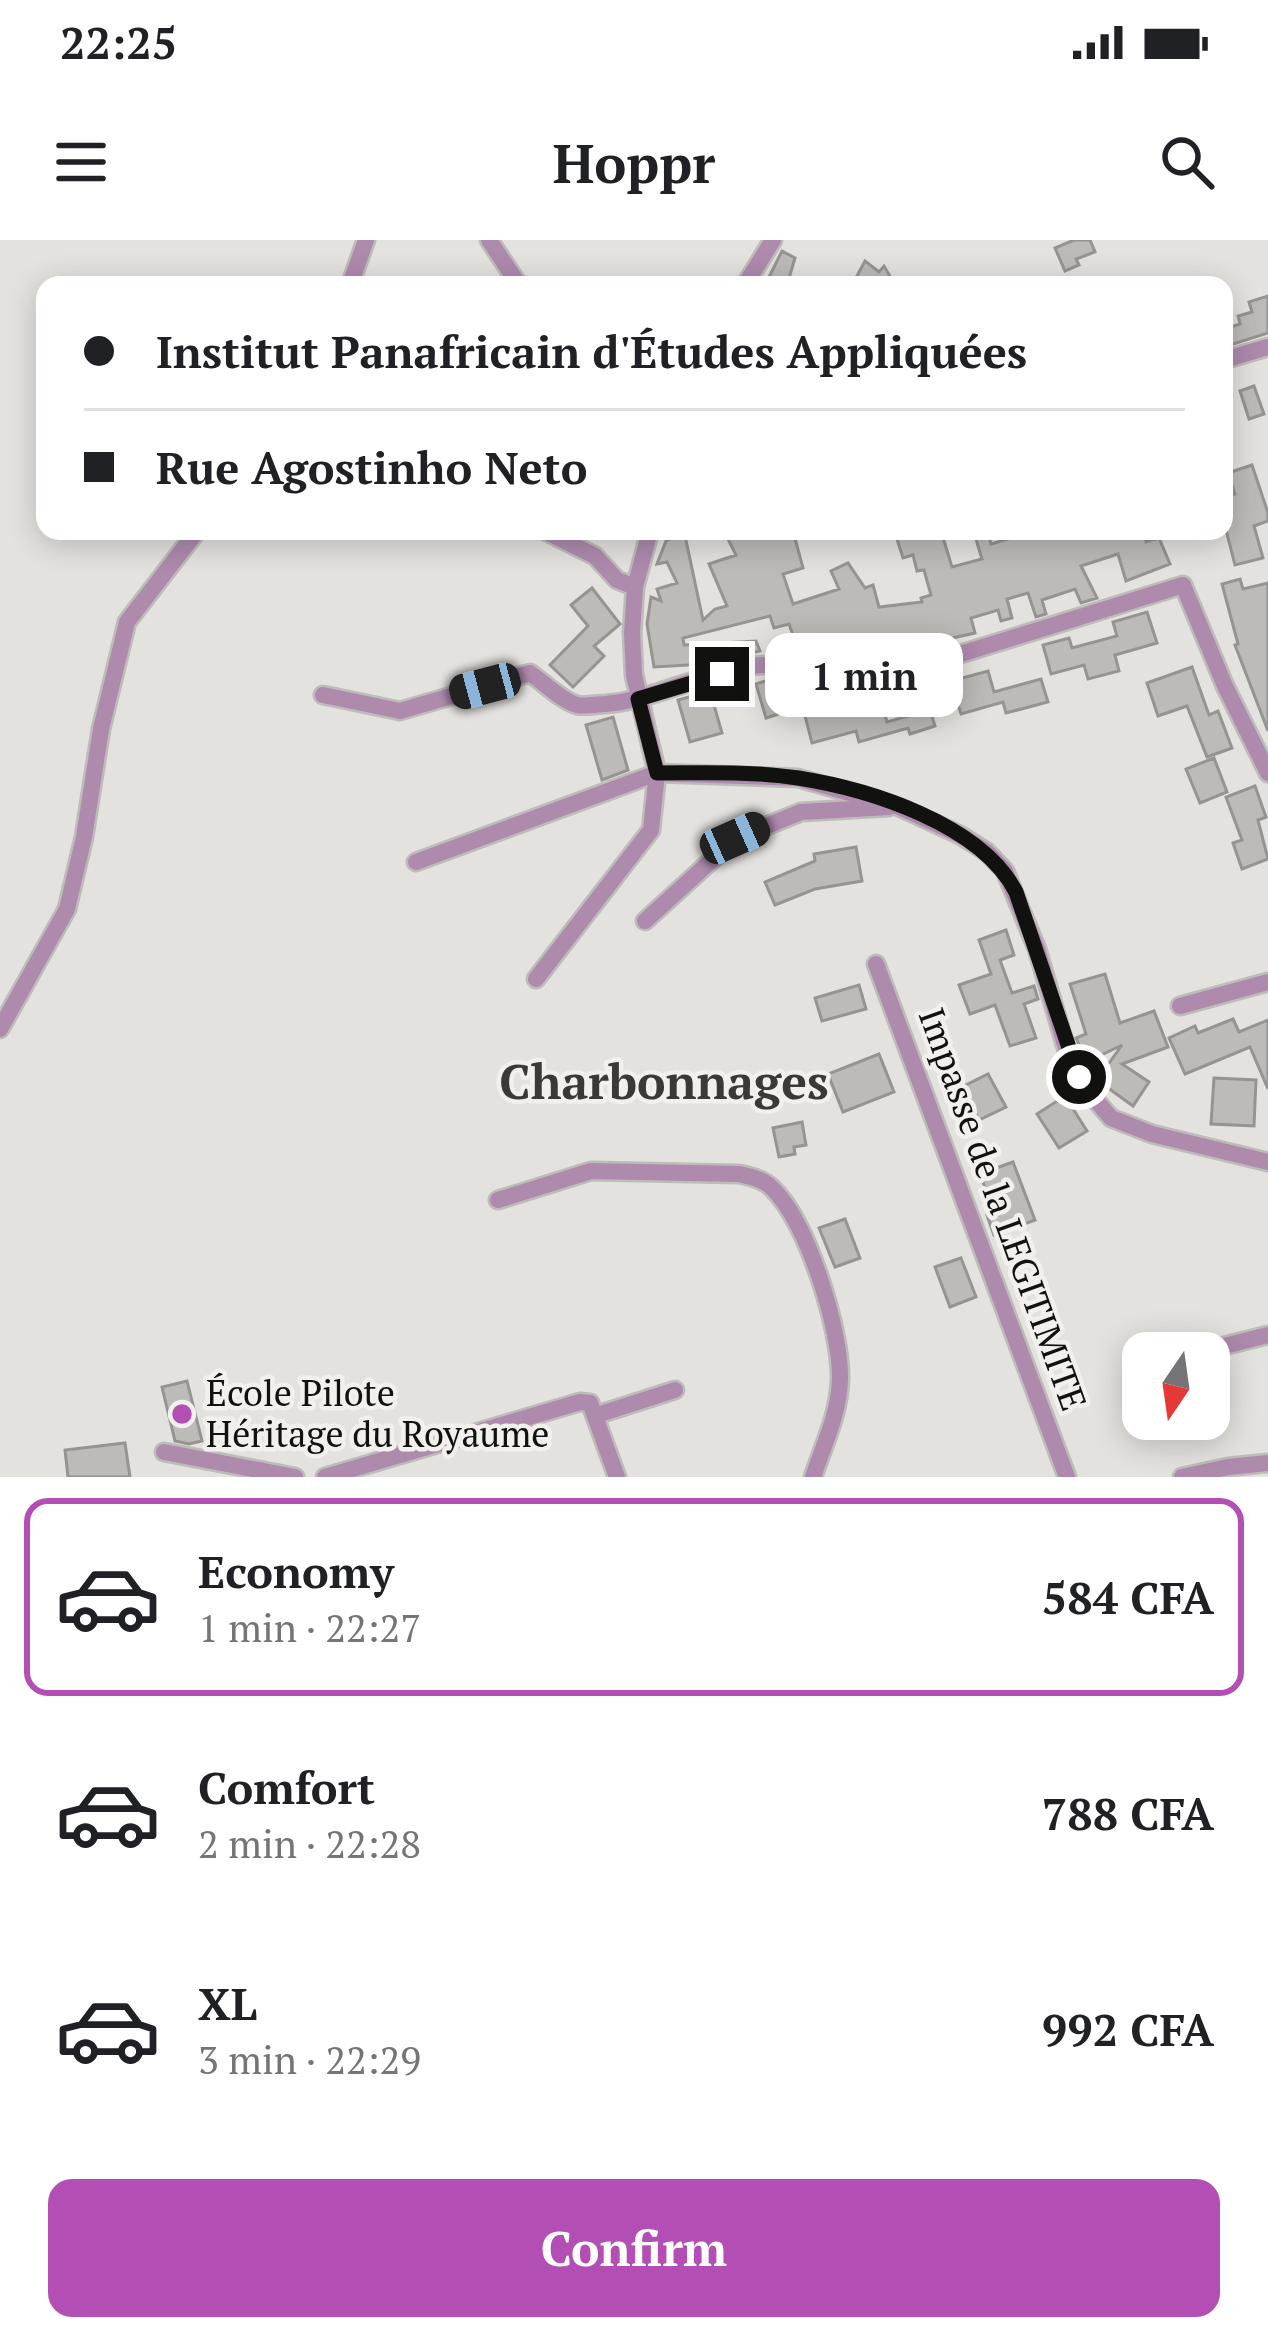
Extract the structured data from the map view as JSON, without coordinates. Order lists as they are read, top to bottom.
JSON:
{
  "streets": {
    "street": ["Impasse de la LEGITIMITE"]
  },
  "districts": ["Charbonnages"],
  "places": ["École Pilote Héritage du Royaume"],
  "north": "bottom",
  "page": {
    "status": "22:25",
    "header": "Hoppr",
    "banner": ["Institut Panafricain d'Études Appliquées", "Rue Agostinho Neto"],
    "bubble": "1 min",
    "list": [
      {
        "name": "Economy",
        "note": "1 min · 22:27",
        "value": "584 CFA"
      },
      {
        "name": "Comfort",
        "note": "2 min · 22:28",
        "value": "788 CFA"
      },
      {
        "name": "XL",
        "note": "3 min · 22:29",
        "value": "992 CFA"
      }
    ],
    "buttons": "Confirm"
  }
}
